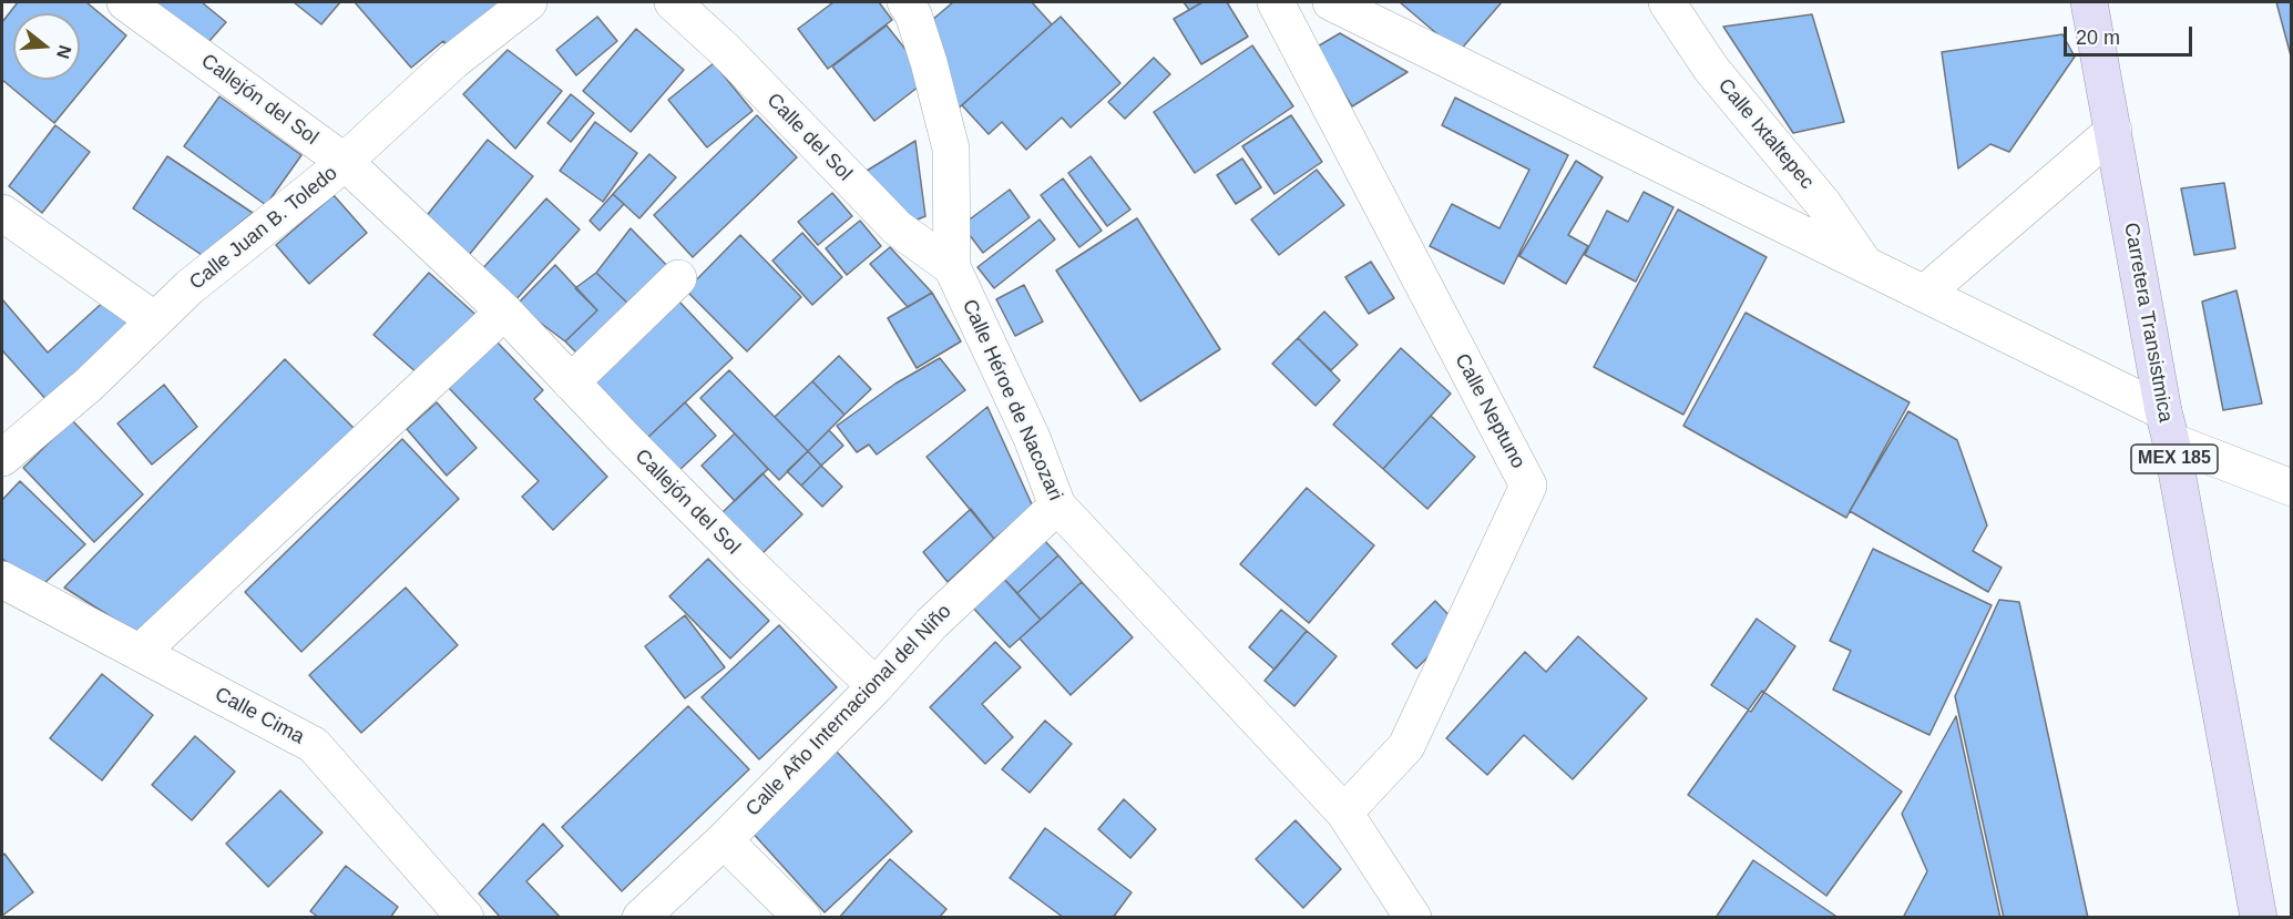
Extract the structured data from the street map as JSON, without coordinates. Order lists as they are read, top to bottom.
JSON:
{
  "streets": {
    "main road": ["Carretera Transistmica", "MEX 185"],
    "street": [
      "Callejón del Sol",
      "Calle Ixtaltepec",
      "Calle del Sol",
      "Calle Juan B. Toledo",
      "Calle Héroe de Nacozari",
      "Calle Neptuno",
      "Calle Año Internacional del Niño",
      "Calle Cima"
    ]
  },
  "crossings": [
    ["Callejón del Sol", "Calle Juan B. Toledo"],
    ["Callejón del Sol", "Calle Año Internacional del Niño"],
    ["Calle del Sol", "Calle Héroe de Nacozari"],
    ["Calle Héroe de Nacozari", "Calle Neptuno"],
    ["Calle Héroe de Nacozari", "Calle Año Internacional del Niño"]
  ],
  "scale_bar": "20 m",
  "north": "right"
}
